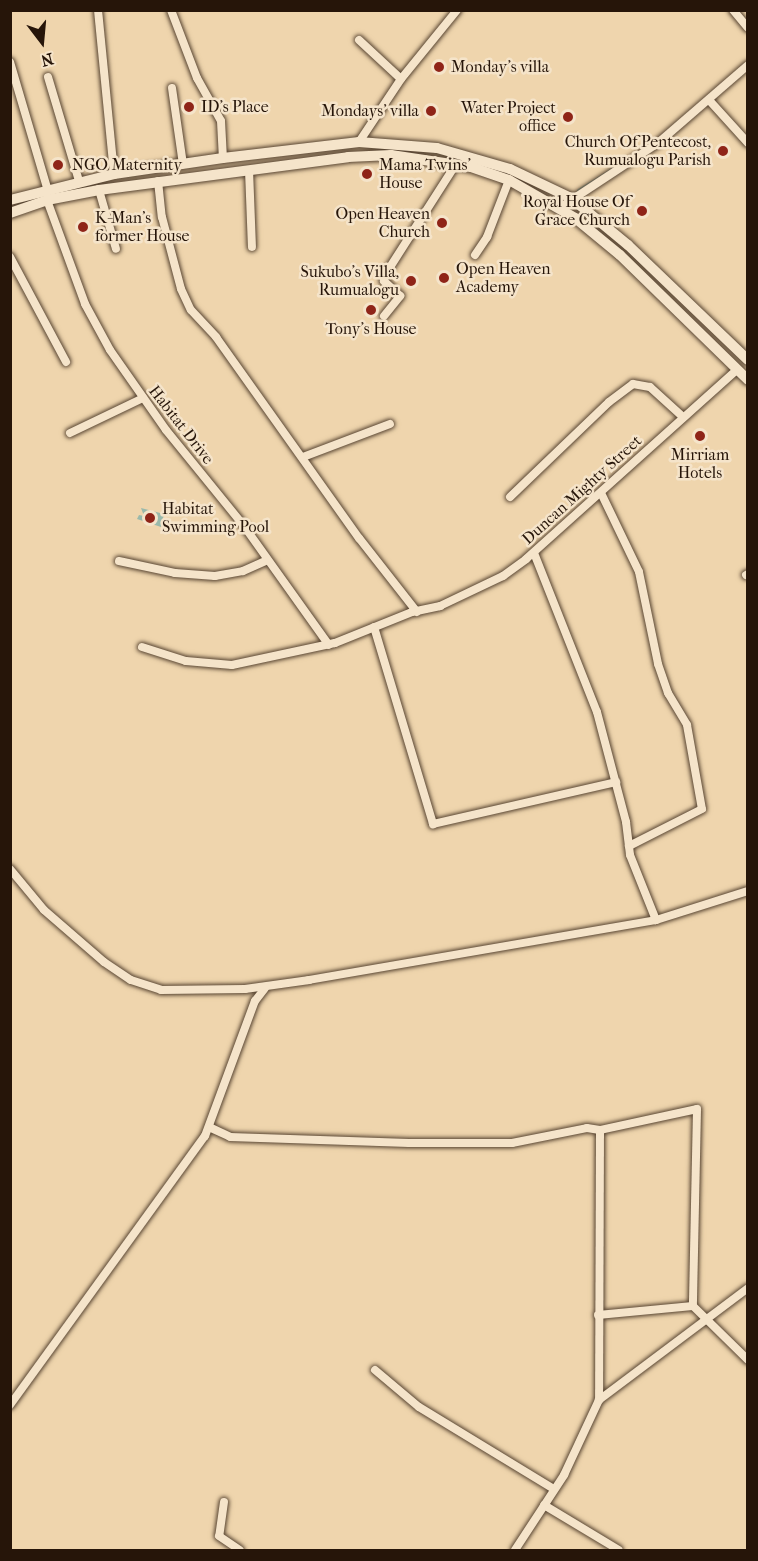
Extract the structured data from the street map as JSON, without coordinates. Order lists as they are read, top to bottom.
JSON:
{
  "streets": {
    "street": ["Habitat Drive", "Duncan Mighty Street"]
  },
  "crossings": [
    ["Habitat Drive", "Duncan Mighty Street"]
  ],
  "places": [
    "Monday's villa",
    "ID's Place",
    "Mondays' villa",
    "Water Project office",
    "Church Of Pentecost, Rumualogu Parish",
    "NGO Maternity",
    "Mama Twins' House",
    "Royal House Of Grace Church",
    "Open Heaven Church",
    "K-Man's former House",
    "Open Heaven Academy",
    "Sukubo's Villa, Rumualogu",
    "Tony's House",
    "Mirriam Hotels",
    "Habitat Swimming Pool"
  ],
  "north": "bottom"
}
